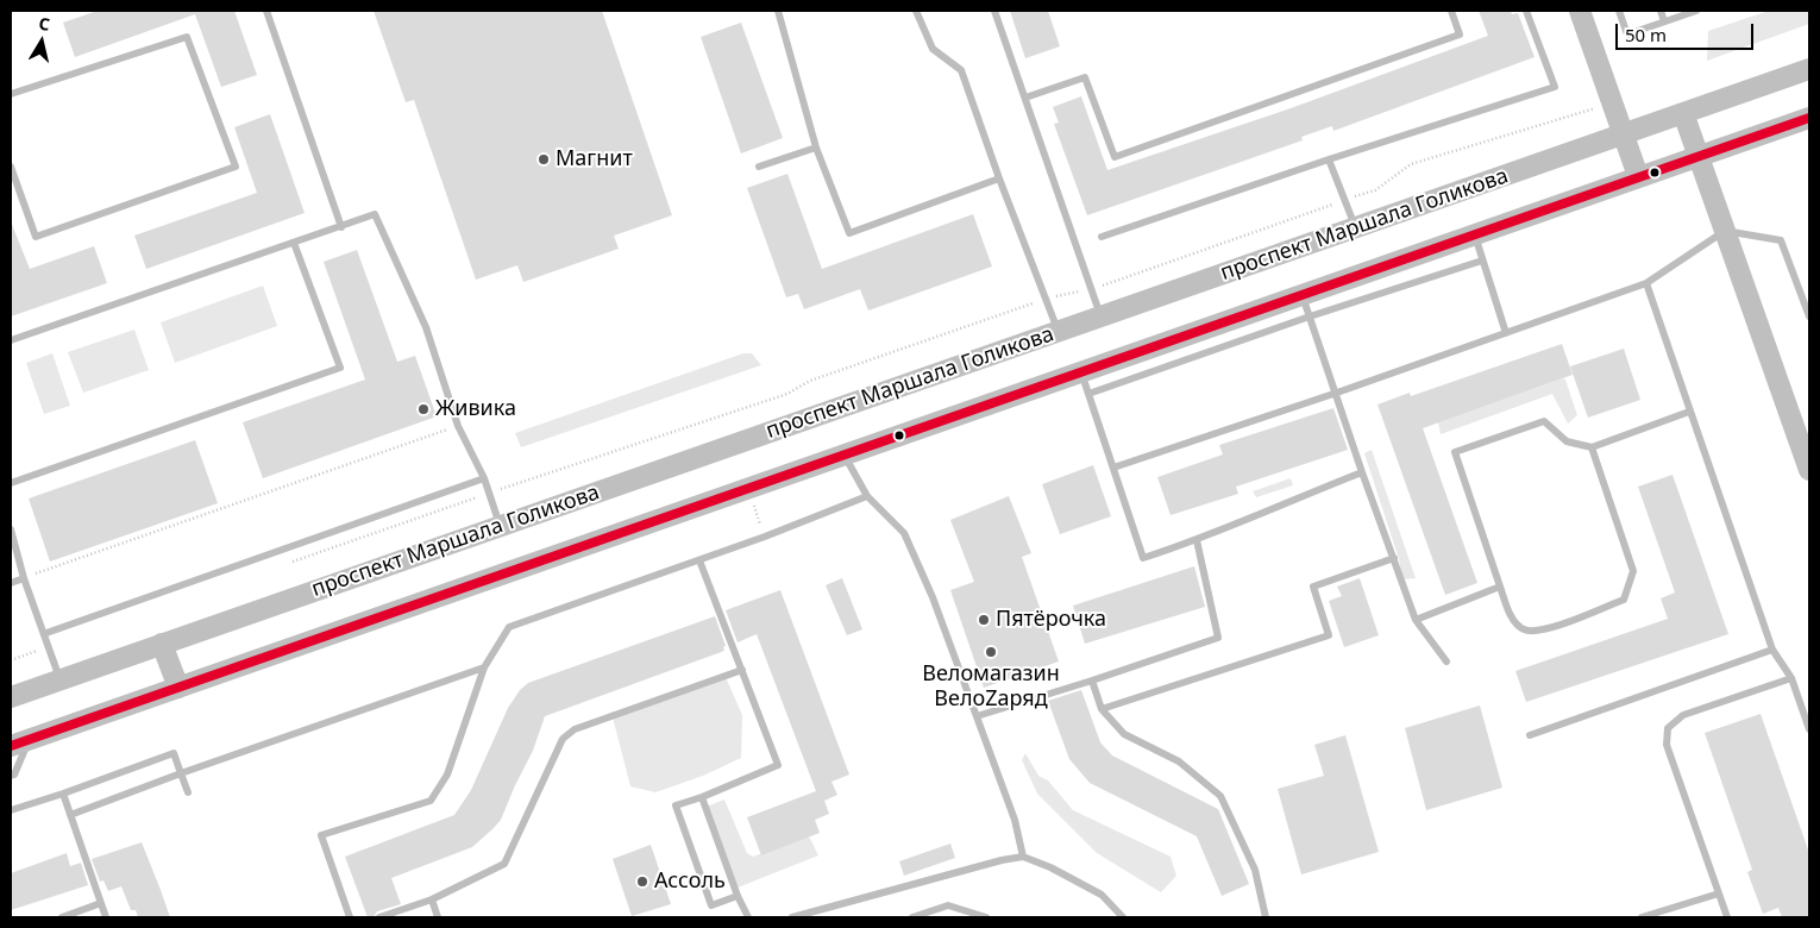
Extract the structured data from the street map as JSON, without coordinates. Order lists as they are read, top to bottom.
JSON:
{
  "streets": {
    "main road": ["проспект Маршала Голикова"]
  },
  "places": [
    "Магнит",
    "Живика",
    "Пятёрочка",
    "Веломагазин ВелоZаряд",
    "Ассоль"
  ],
  "scale_bar": "50 m",
  "north": "top"
}
